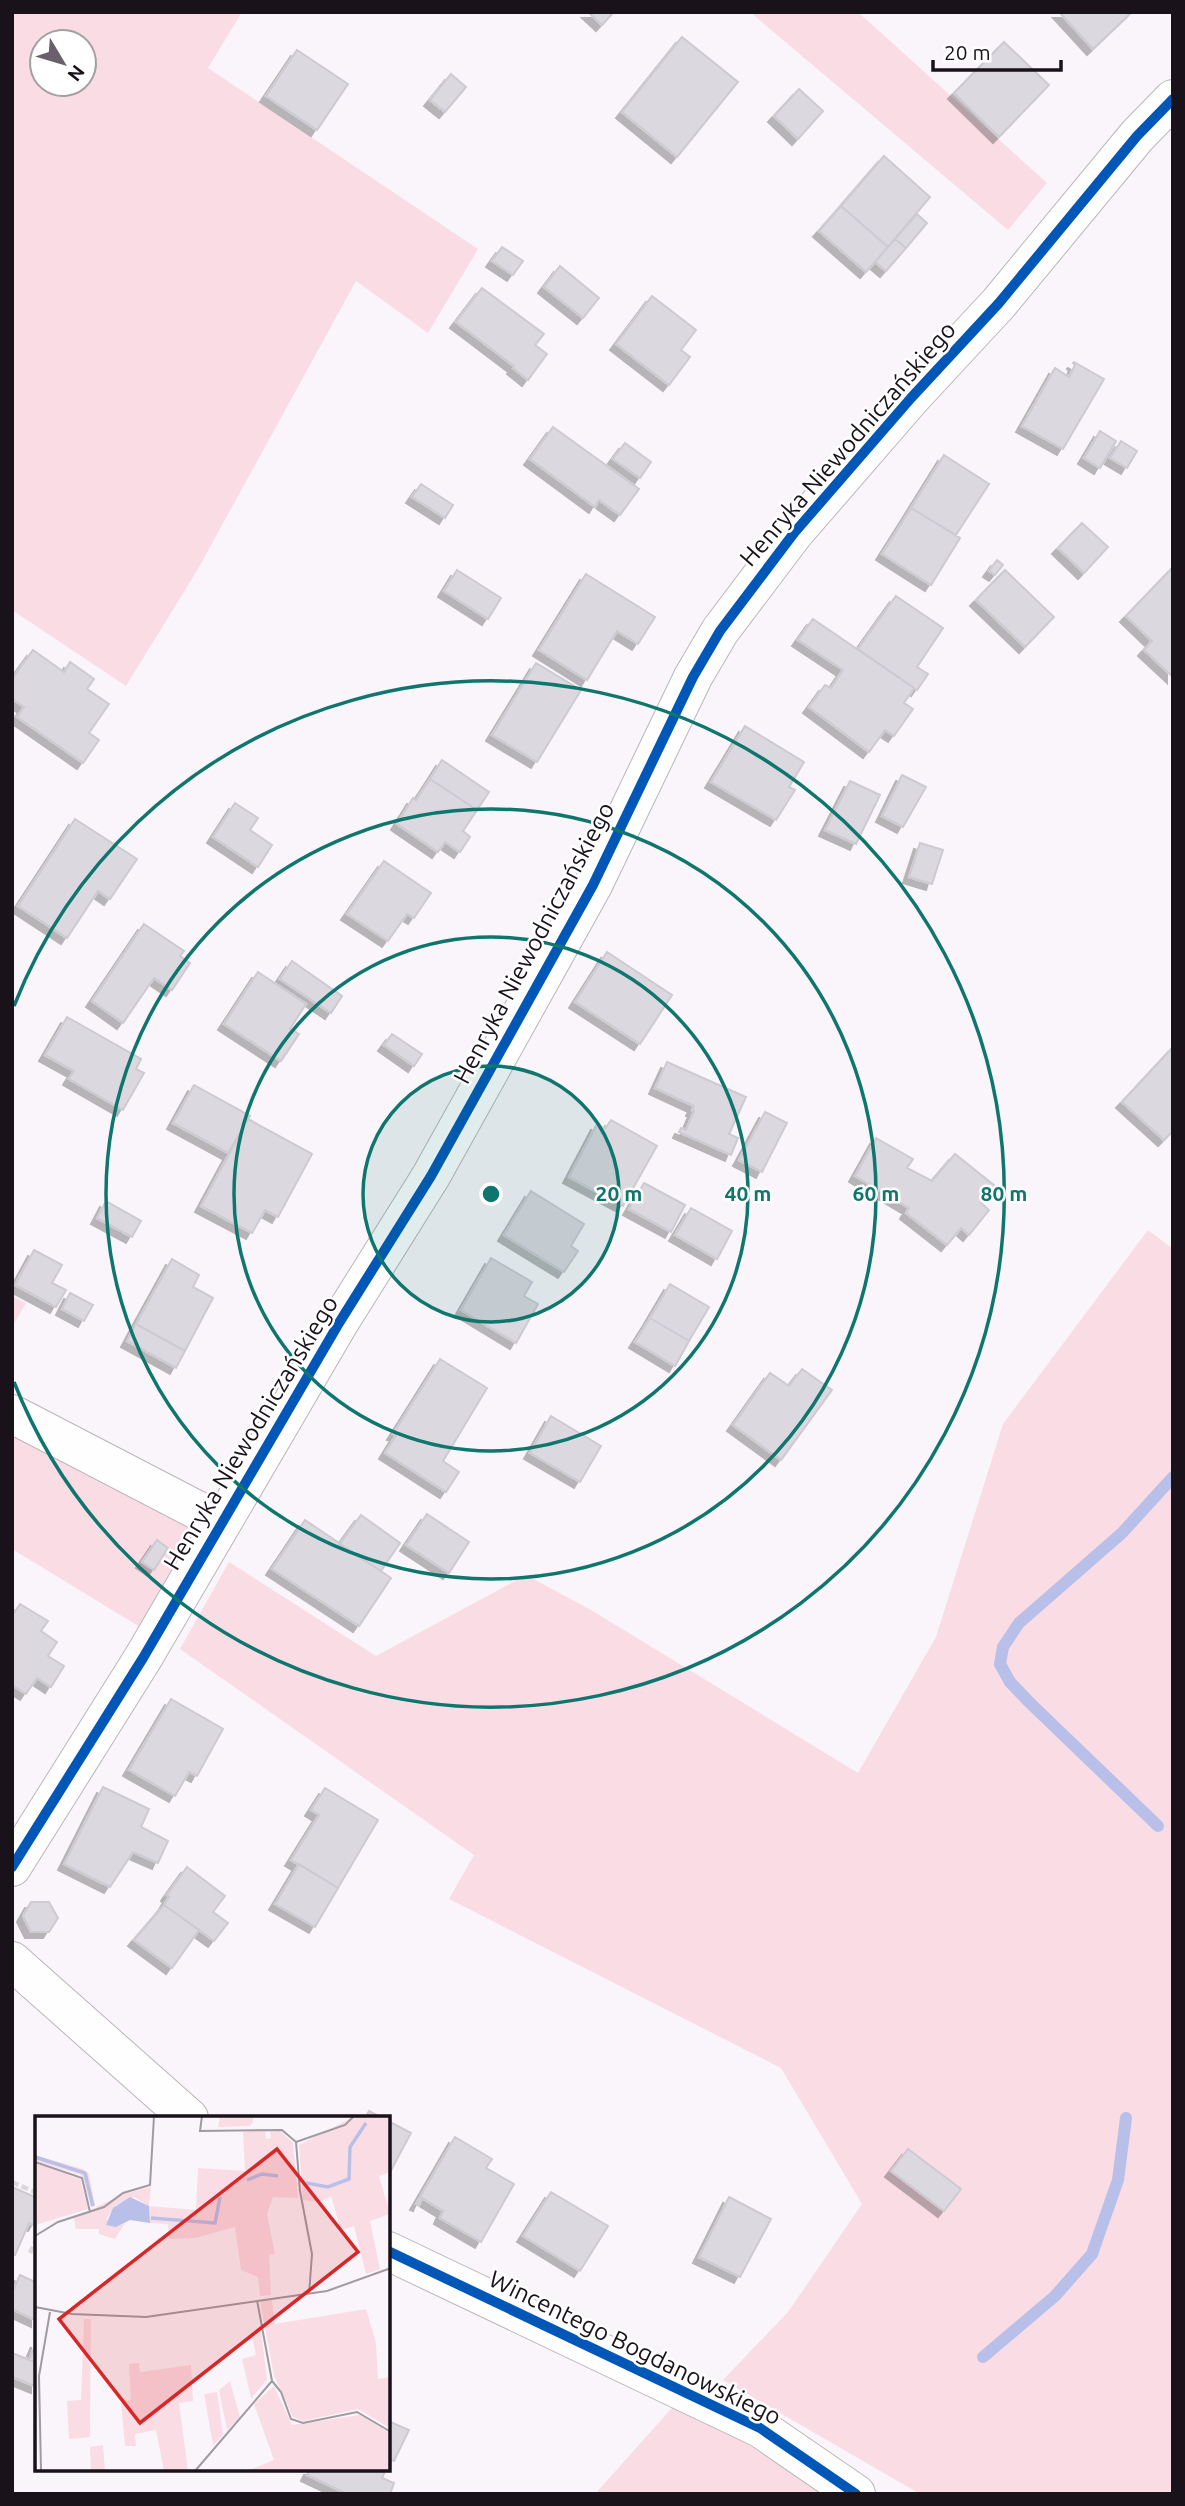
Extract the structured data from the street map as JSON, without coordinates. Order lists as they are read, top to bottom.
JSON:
{
  "streets": {
    "street": ["Henryka Niewodniczańskiego", "Wincentego Bogdanowskiego"]
  },
  "scale_bar": "20 m",
  "north": "bottom right",
  "rings": [
    "20 m",
    "40 m",
    "60 m",
    "80 m"
  ]
}
